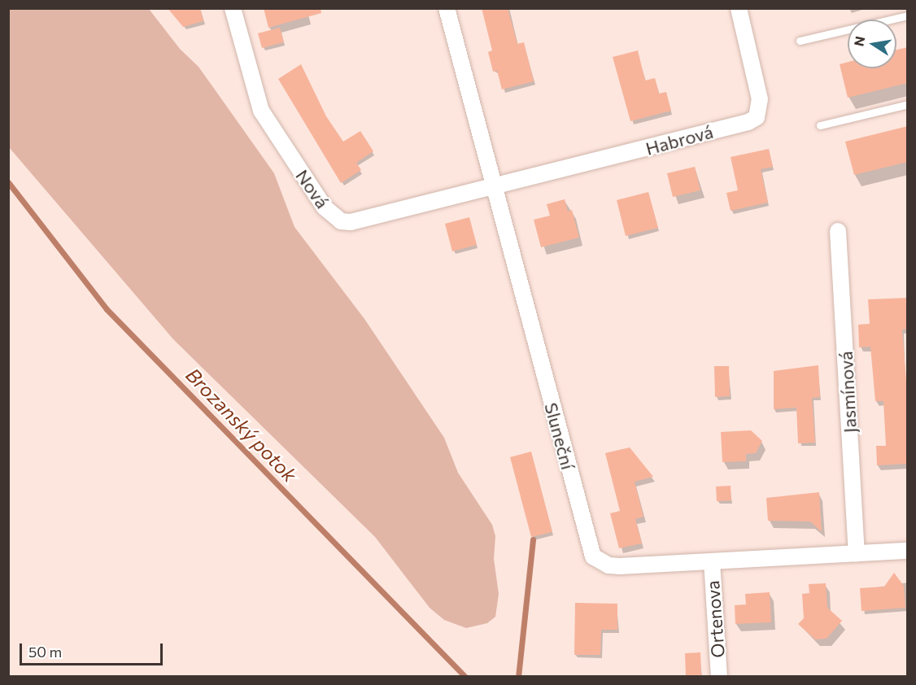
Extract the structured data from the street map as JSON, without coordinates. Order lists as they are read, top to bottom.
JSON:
{
  "streets": {
    "street": [
      "Habrová",
      "Nová",
      "Jasmínová",
      "Sluneční",
      "Ortenova"
    ]
  },
  "crossings": [
    ["Habrová", "Nová"],
    ["Habrová", "Sluneční"],
    ["Nová", "Sluneční"],
    ["Jasmínová", "Sluneční"],
    ["Sluneční", "Ortenova"]
  ],
  "water": ["Brozanský potok"],
  "scale_bar": "50 m",
  "north": "left"
}
